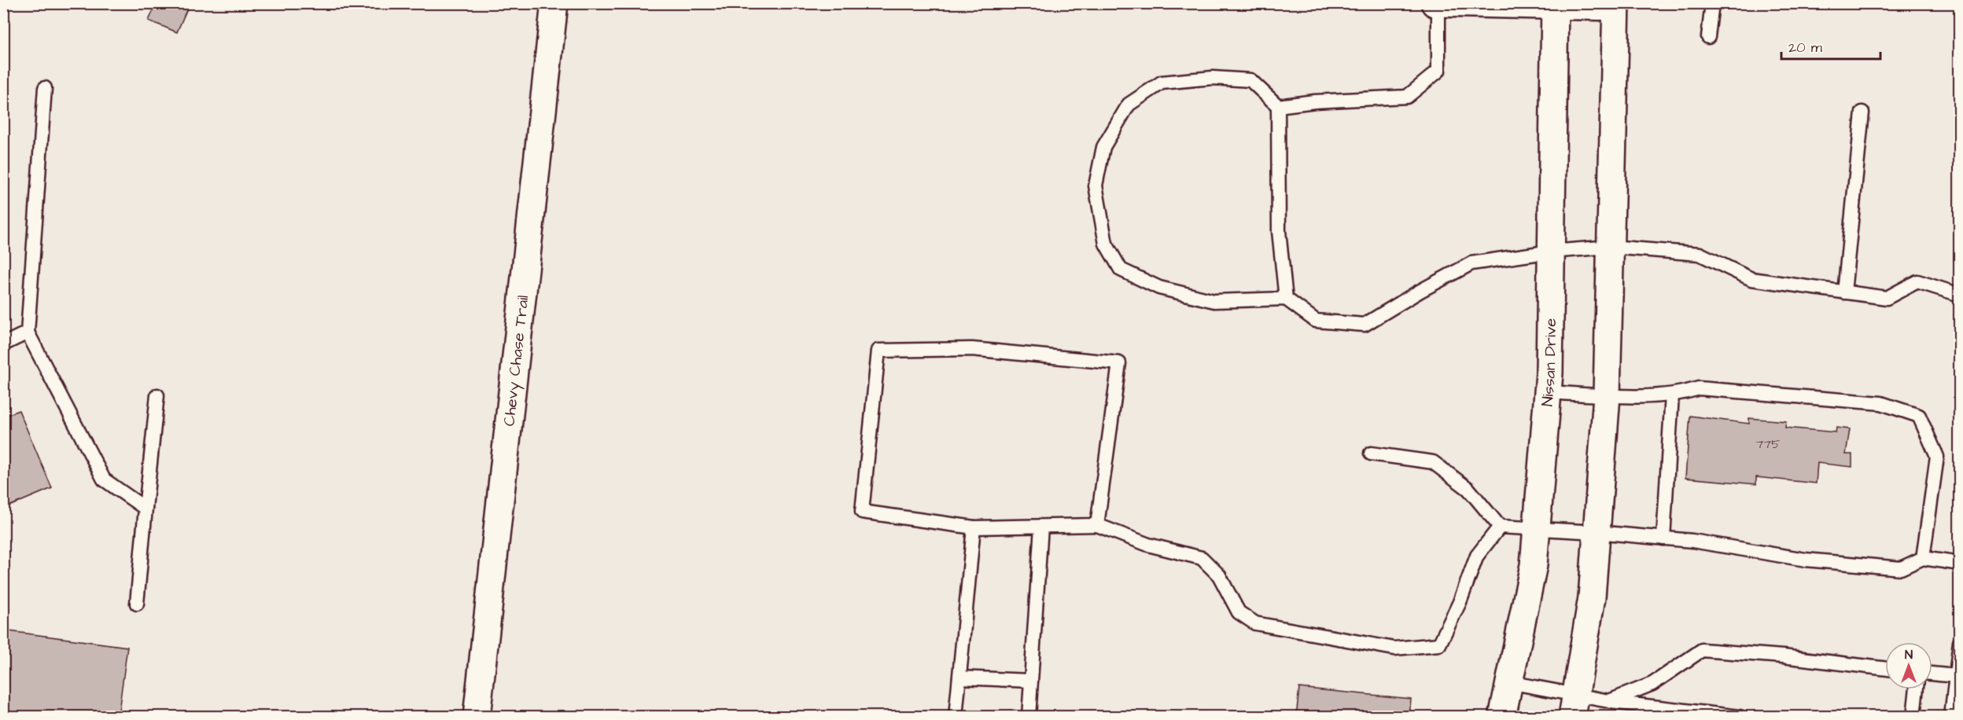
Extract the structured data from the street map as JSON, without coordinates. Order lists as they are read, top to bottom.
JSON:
{
  "streets": {
    "main road": ["Chevy Chase Trail", "Nissan Drive"]
  },
  "house_numbers": ["775"],
  "scale_bar": "20 m",
  "north": "top"
}
